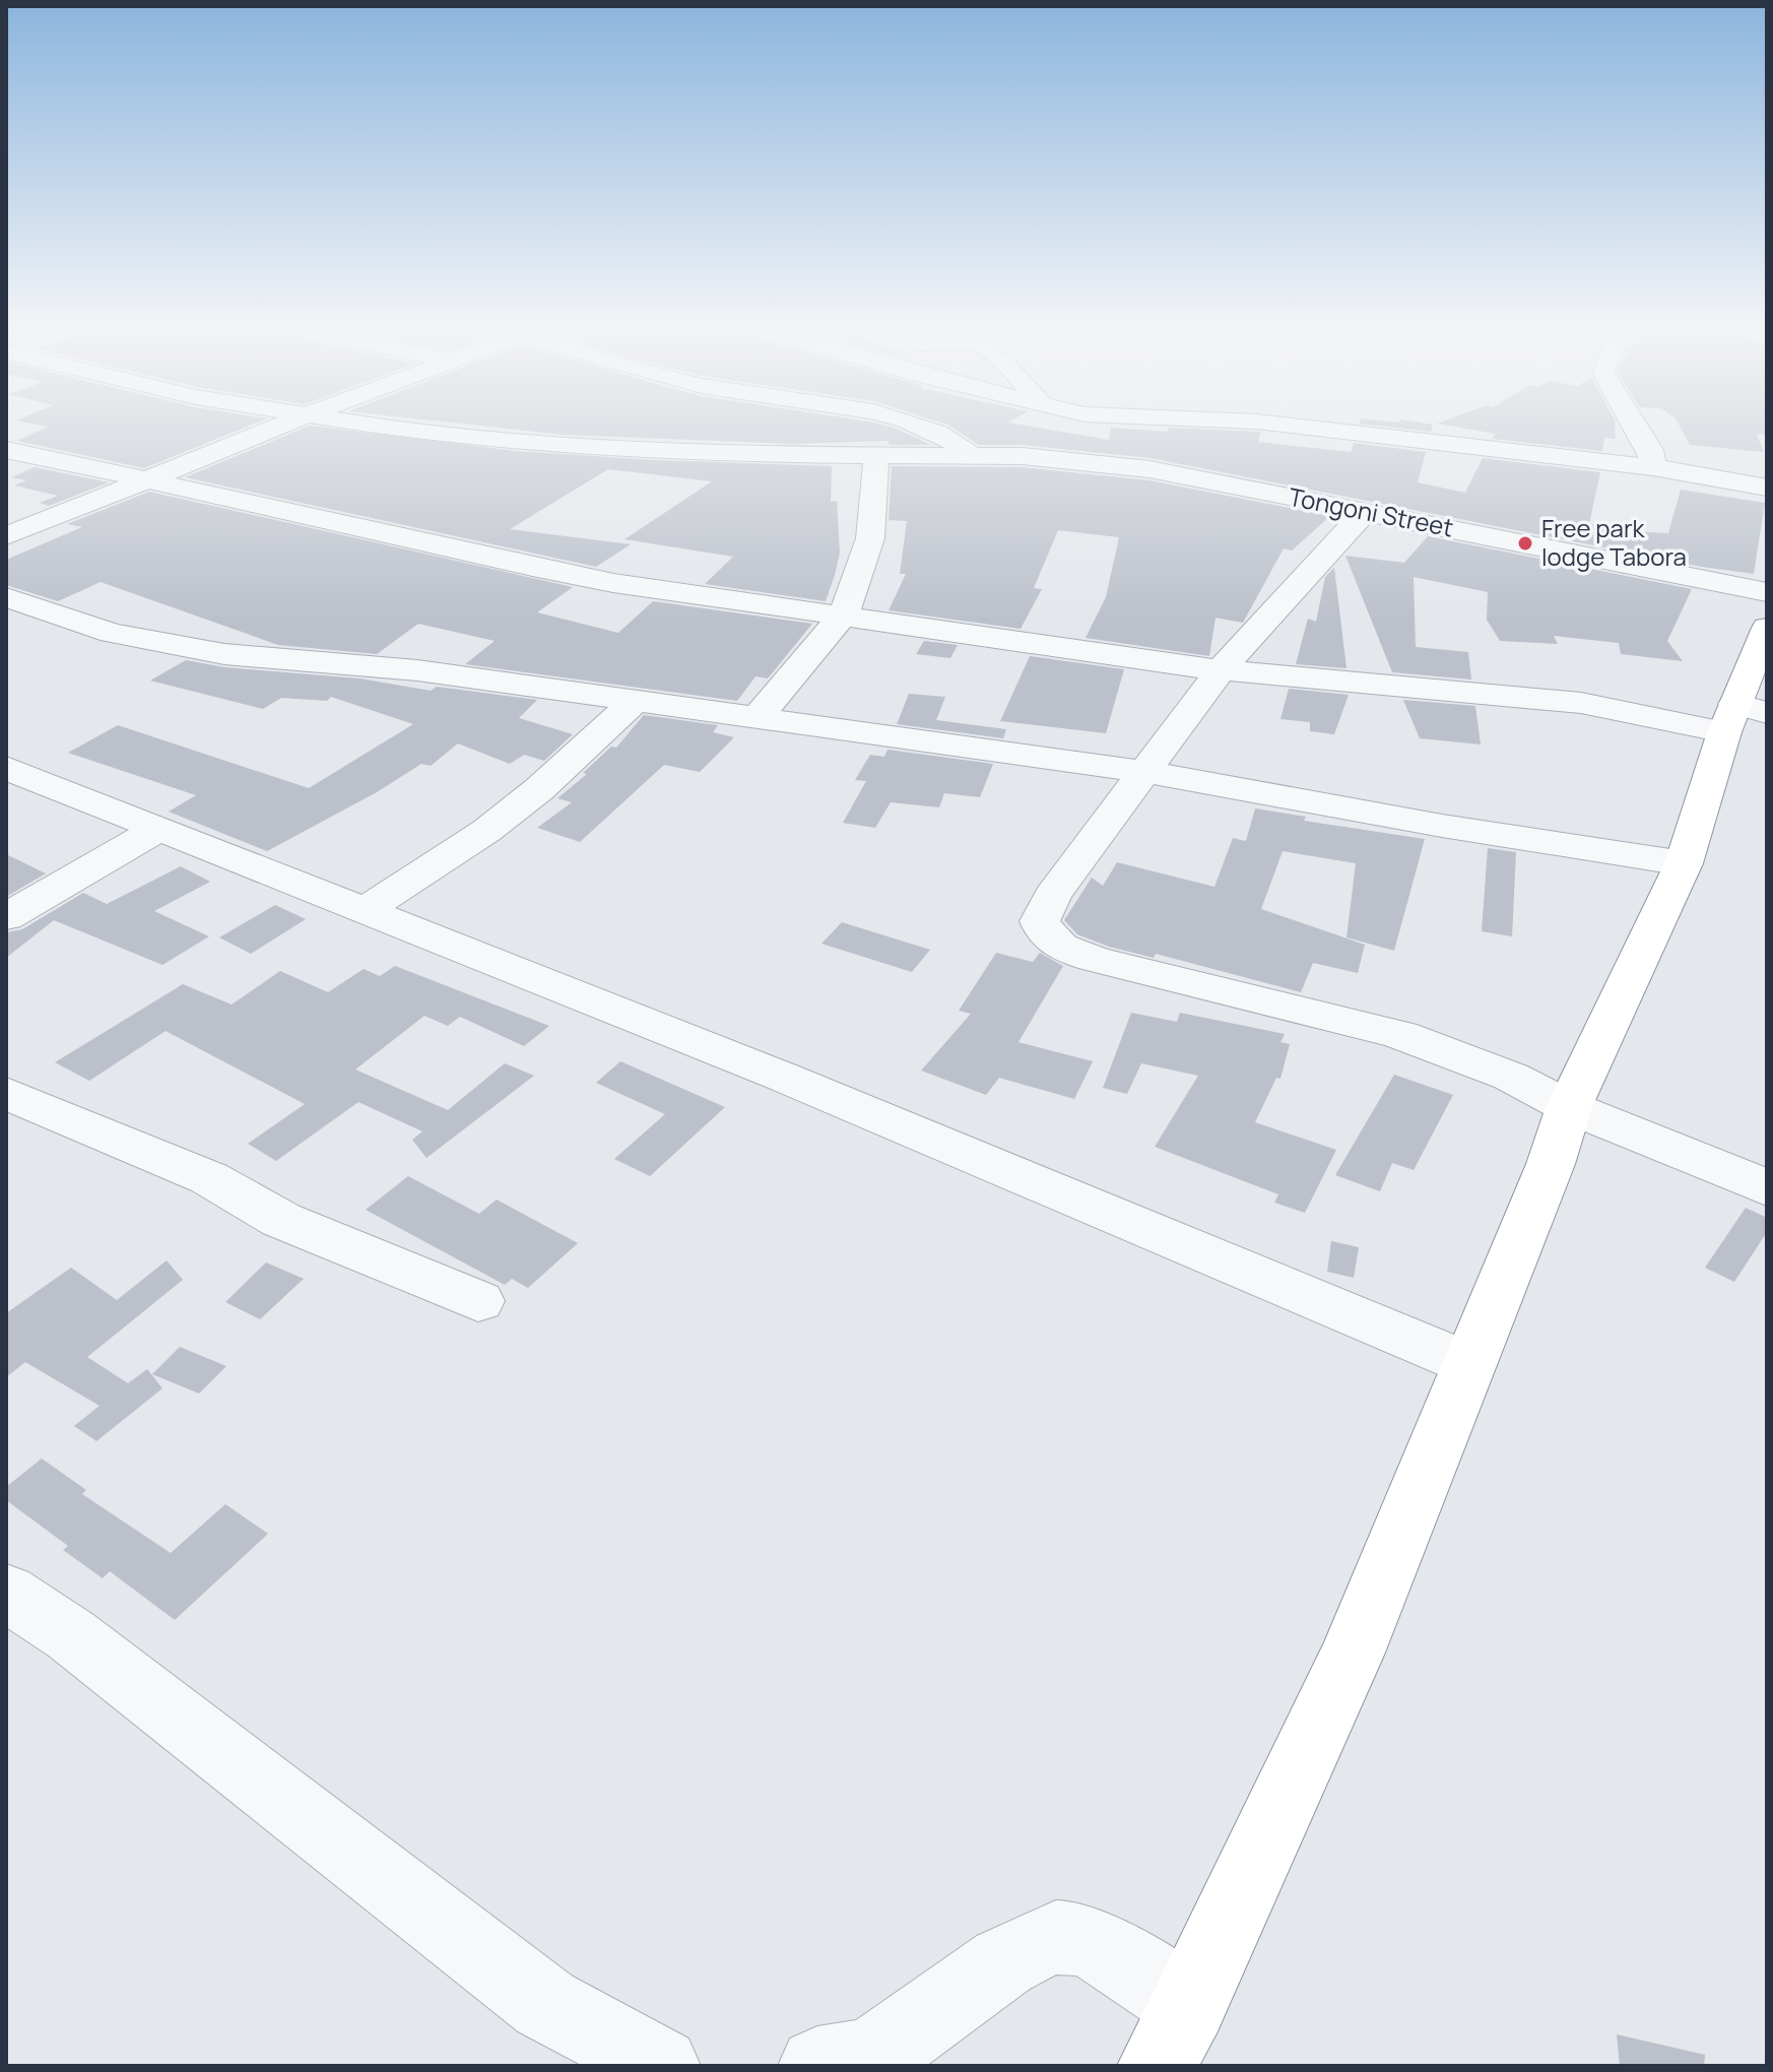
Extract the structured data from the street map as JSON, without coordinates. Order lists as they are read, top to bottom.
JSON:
{
  "streets": {
    "street": ["Tongoni Street"]
  },
  "places": ["Free park lodge Tabora"]
}
